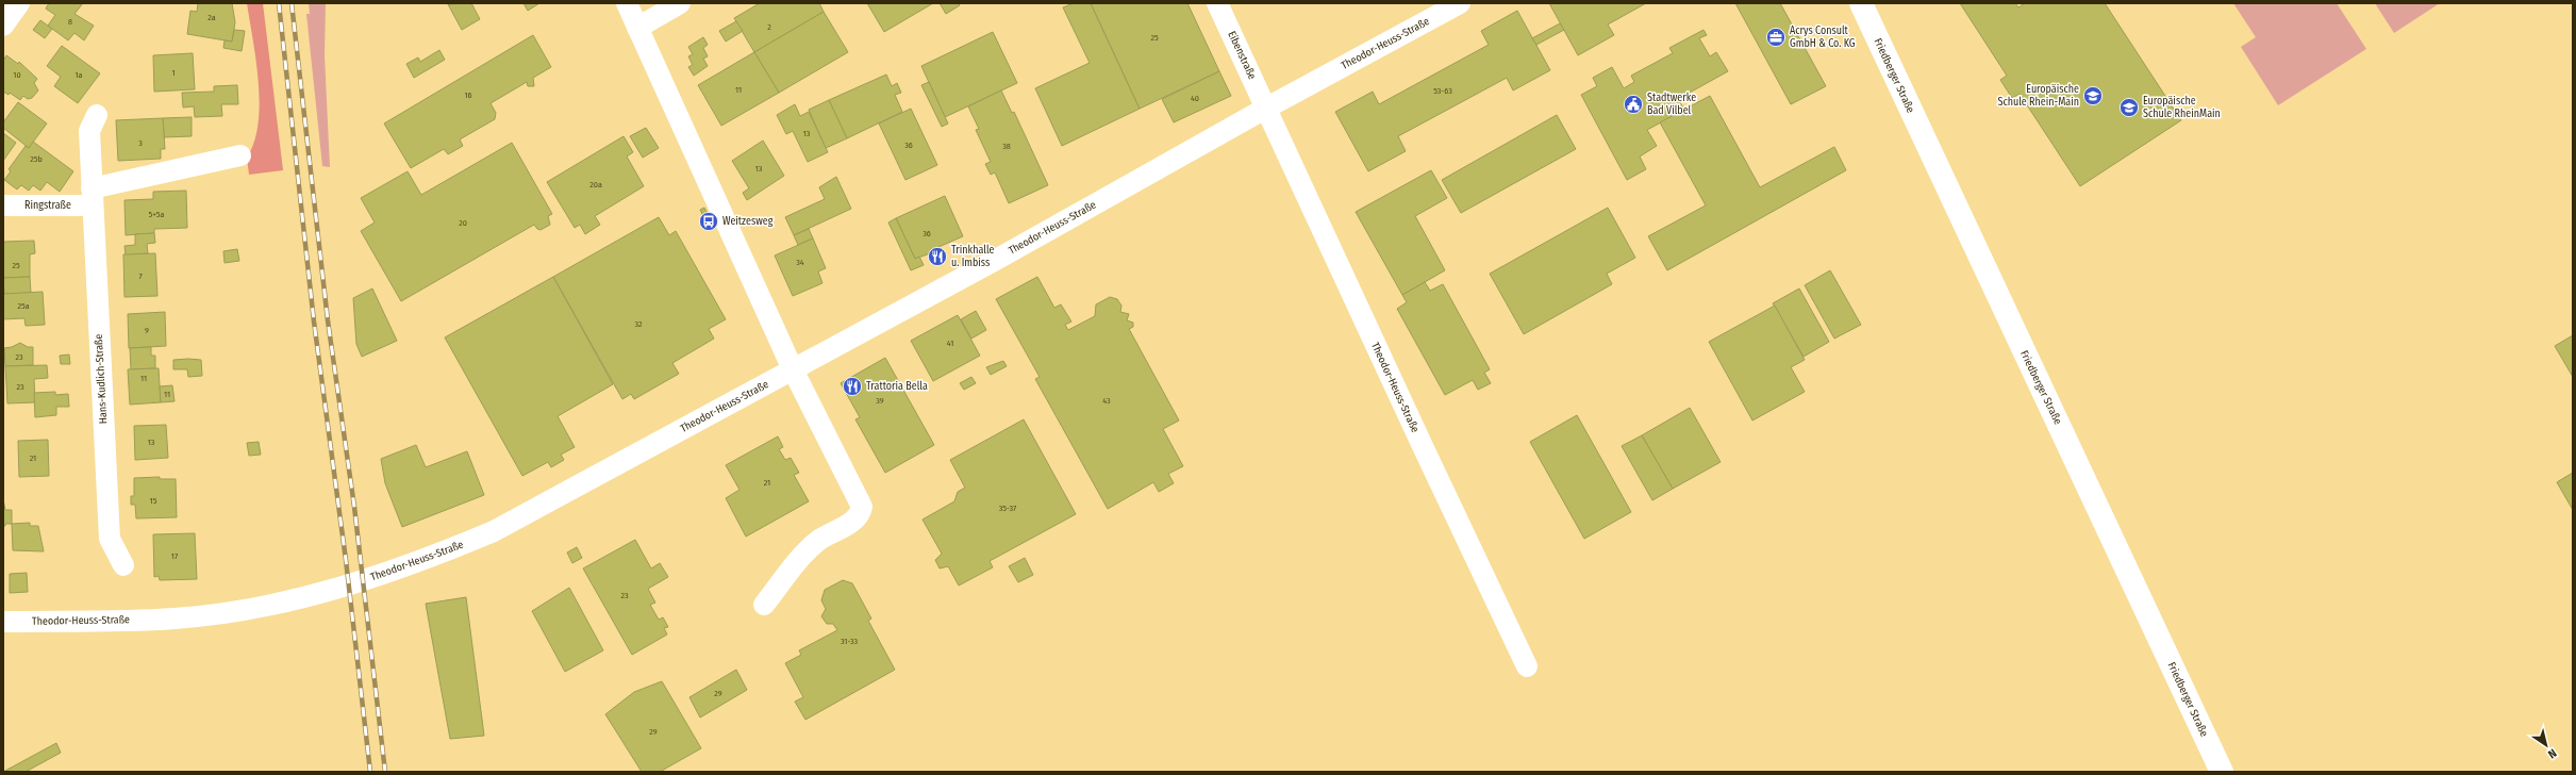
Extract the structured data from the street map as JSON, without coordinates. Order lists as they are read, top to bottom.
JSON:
{
  "streets": {
    "street": [
      "Theodor-Heuss-Straße",
      "Eibenstraße",
      "Friedberger Straße",
      "Ringstraße",
      "Hans-Kudlich-Straße"
    ]
  },
  "crossings": [
    ["Theodor-Heuss-Straße", "Eibenstraße"],
    ["Ringstraße", "Hans-Kudlich-Straße"]
  ],
  "places": {
    "office": ["Acrys Consult GmbH & Co. KG"],
    "school or university": ["Europäische Schule Rhein-Main", "Europäische Schule RheinMain"],
    "public building": ["Stadtwerke Bad Vilbel"],
    "bus stop": ["Weitzesweg"],
    "restaurant": ["Trinkhalle u. Imbiss", "Trattoria Bella"]
  },
  "house_numbers": [
    "2a",
    "8",
    "2",
    "25",
    "1",
    "10",
    "1a",
    "11",
    "53-63",
    "16",
    "40",
    "13",
    "3",
    "36",
    "38",
    "25b",
    "13",
    "20a",
    "5+5a",
    "20",
    "36",
    "34",
    "25",
    "7",
    "25a",
    "32",
    "9",
    "41",
    "23",
    "11",
    "23",
    "11",
    "39",
    "43",
    "13",
    "21",
    "21",
    "15",
    "35-37",
    "17",
    "23",
    "31-33",
    "29",
    "29"
  ],
  "north": "bottom right"
}
